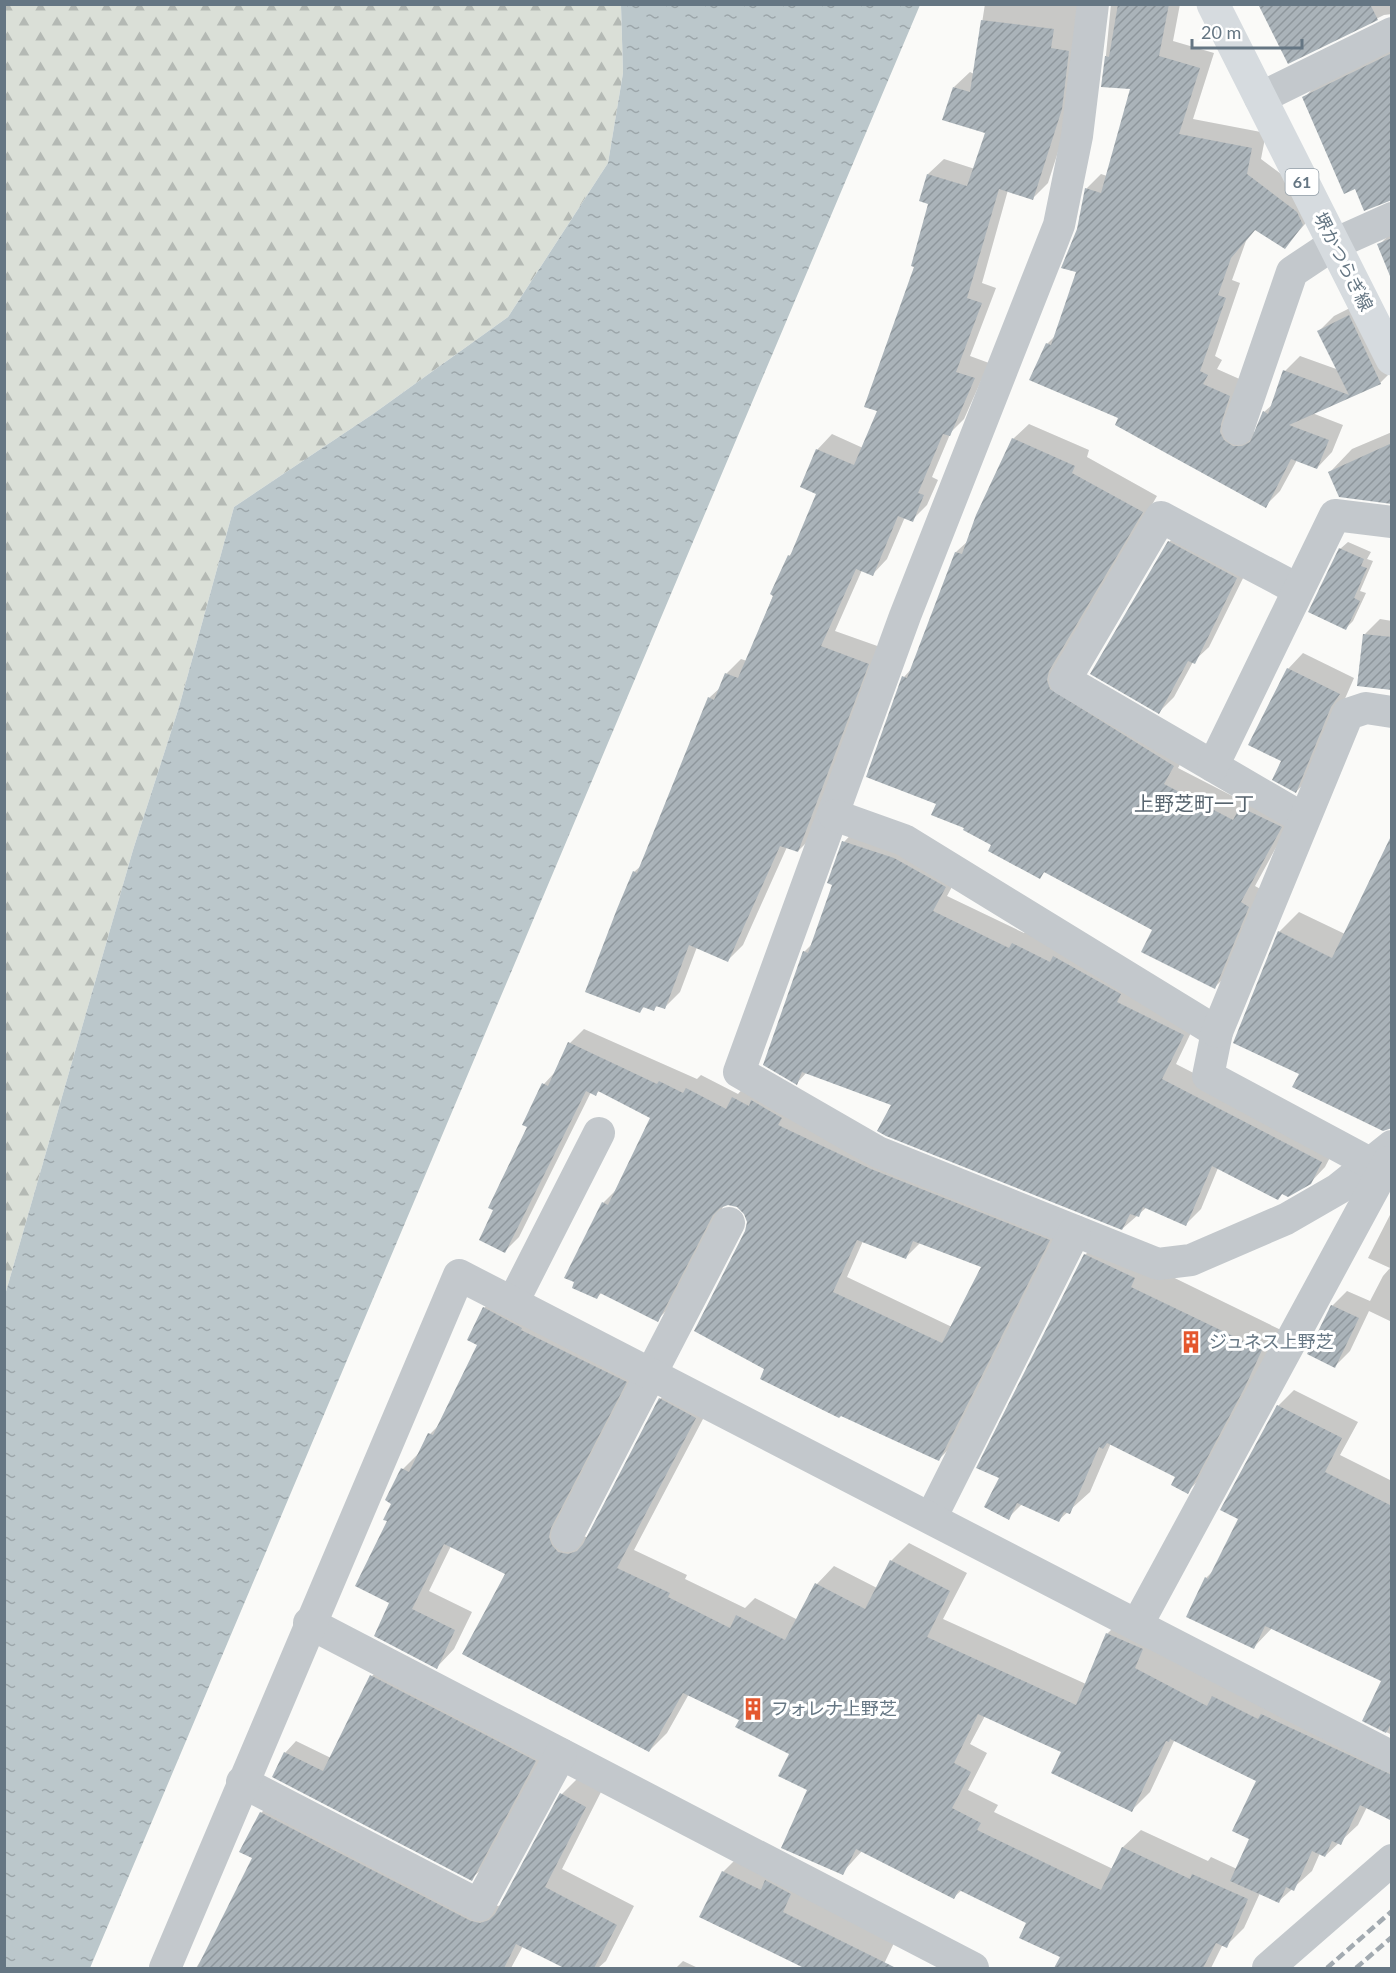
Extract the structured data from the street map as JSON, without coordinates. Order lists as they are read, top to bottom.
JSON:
{
  "streets": {
    "main road": ["61", "堺かつらぎ線"]
  },
  "districts": ["上野芝町一丁"],
  "places": {
    "building": ["ジュネス上野芝", "フォレナ上野芝"]
  },
  "scale_bar": "20 m"
}
